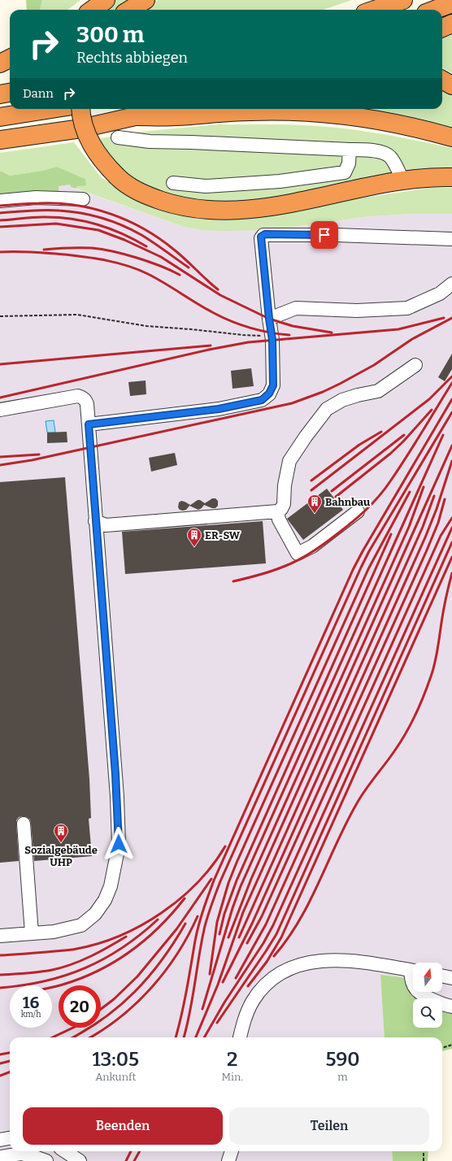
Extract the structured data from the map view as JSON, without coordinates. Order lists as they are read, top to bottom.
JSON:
{
  "places": {
    "building": ["Bahnbau", "ER-SW", "Sozialgebäude UHP"]
  },
  "north": "top",
  "page": {
    "turn": ["300 m", "Rechts abbiegen"],
    "then": "Dann",
    "speed": "16 km/h",
    "limit": "20",
    "eta": [
      "13:05",
      "Ankunft",
      "2",
      "Min.",
      "590",
      "m"
    ],
    "buttons": ["Beenden", "Teilen"]
  }
}
